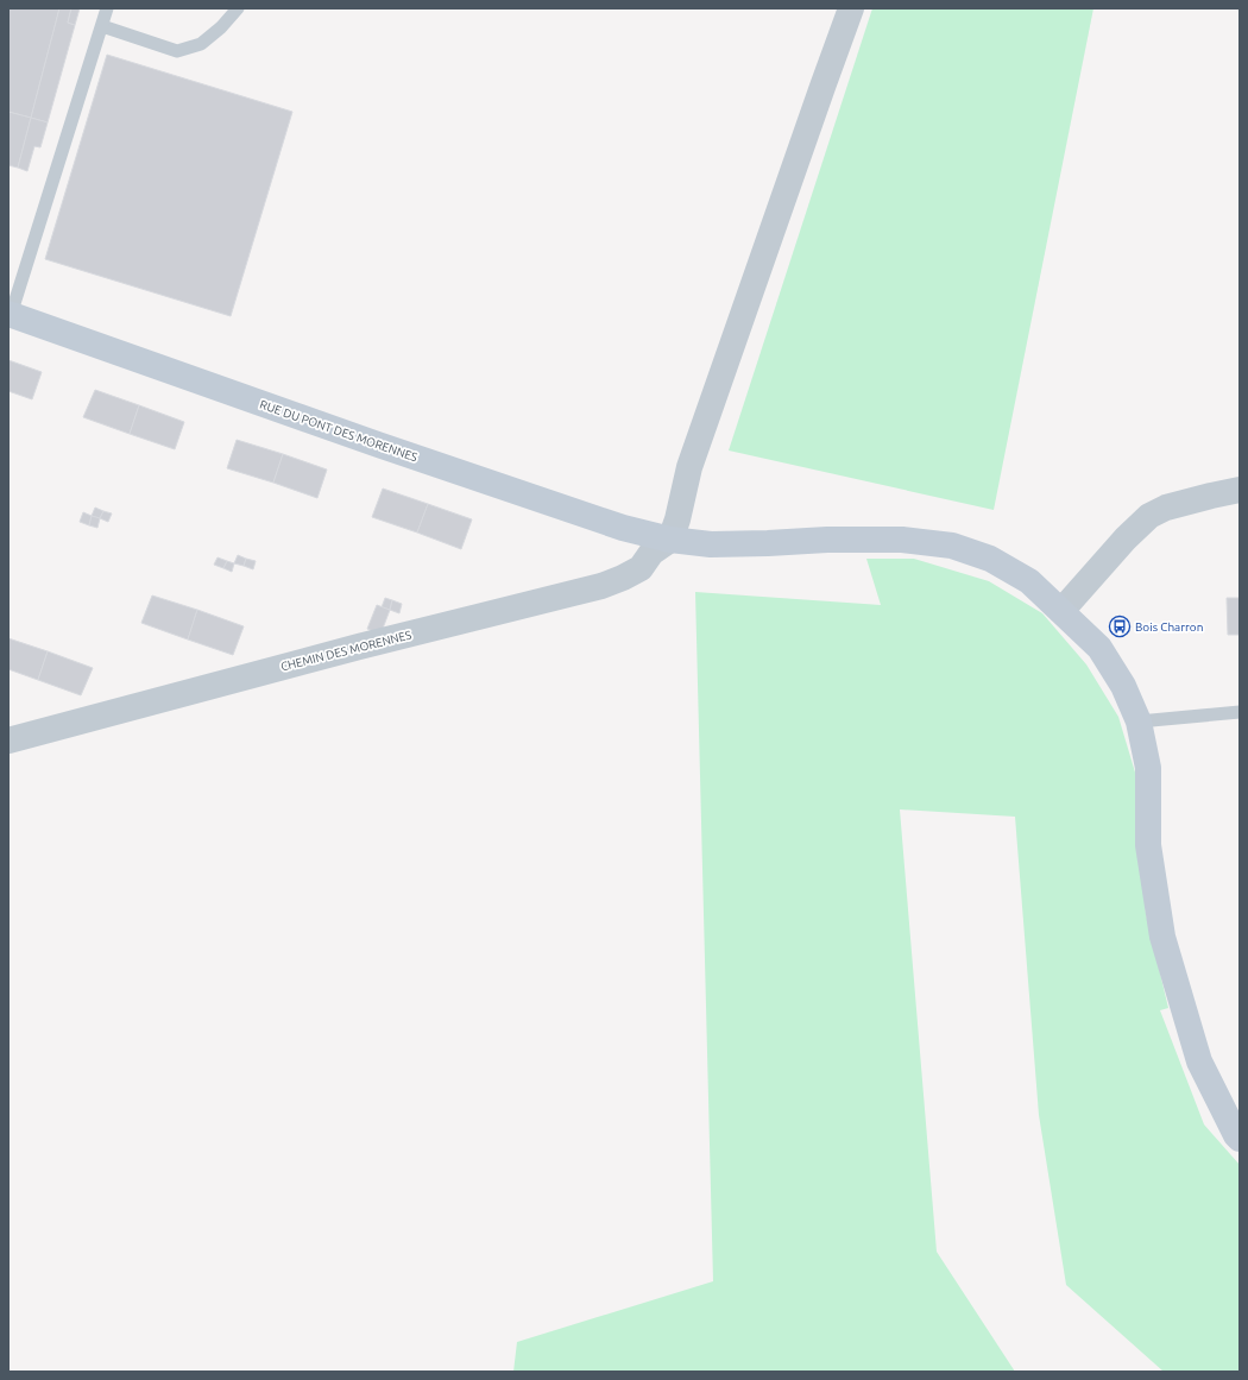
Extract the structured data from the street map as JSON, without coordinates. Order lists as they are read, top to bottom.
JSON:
{
  "streets": {
    "street": ["RUE DU PONT DES MORENNES", "CHEMIN DES MORENNES"]
  },
  "crossings": [
    ["RUE DU PONT DES MORENNES", "CHEMIN DES MORENNES"]
  ],
  "places": {
    "bus stop": ["Bois Charron"]
  }
}
